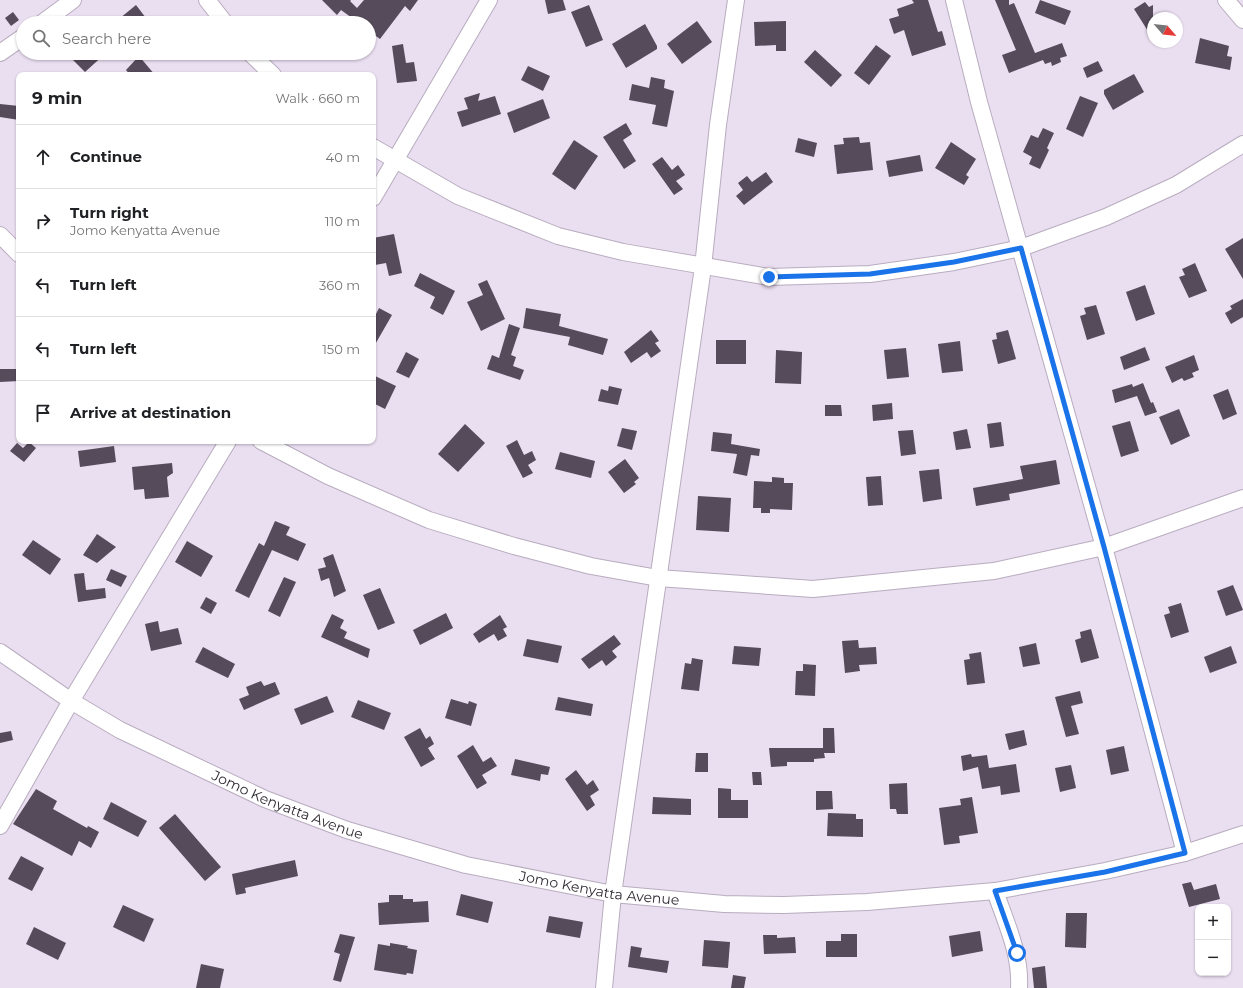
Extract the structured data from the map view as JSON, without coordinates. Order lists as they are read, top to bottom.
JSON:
{
  "streets": {
    "street": ["Jomo Kenyatta Avenue"]
  },
  "north": "bottom right",
  "page": {
    "search": "Search here",
    "heading": ["9 min", "Walk · 660 m"],
    "list": [
      ["Continue", "40 m"],
      ["Turn right", "Jomo Kenyatta Avenue", "110 m"],
      ["Turn left", "360 m"],
      ["Turn left", "150 m"],
      "Arrive at destination"
    ],
    "map_buttons": ["+", "−"]
  }
}
